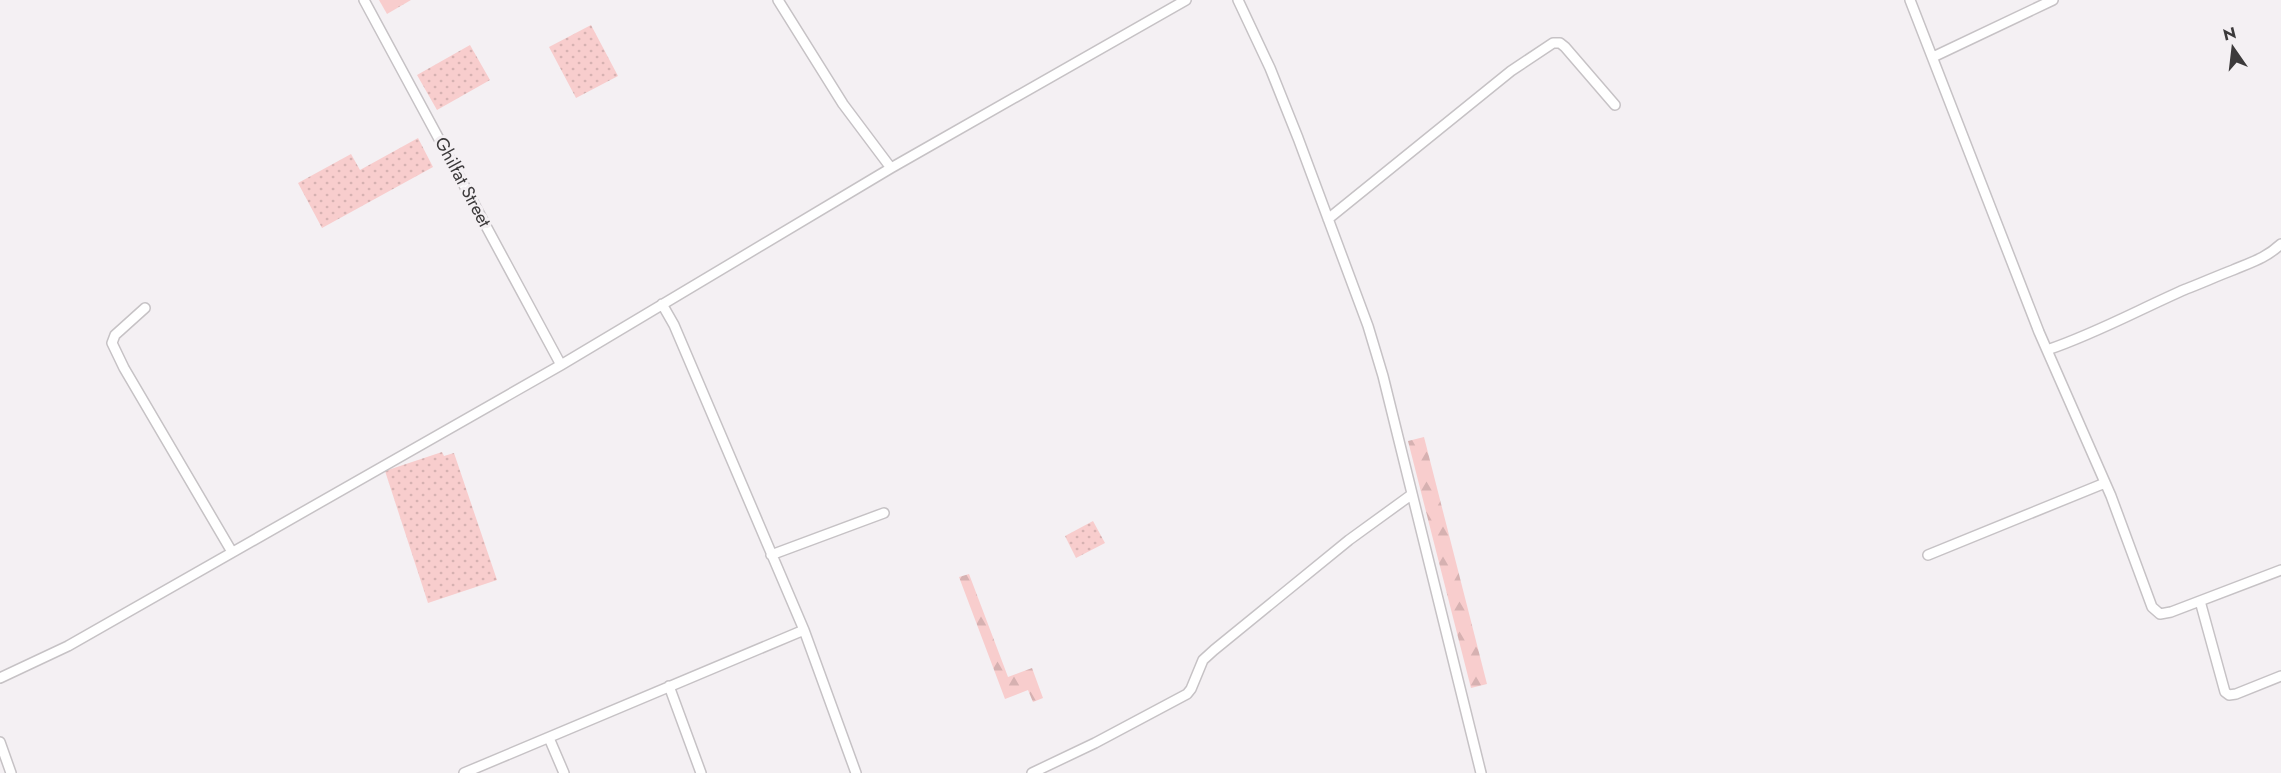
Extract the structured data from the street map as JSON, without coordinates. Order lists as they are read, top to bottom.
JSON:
{
  "streets": {
    "street": ["Ghilfat Street"]
  },
  "north": "top"
}
